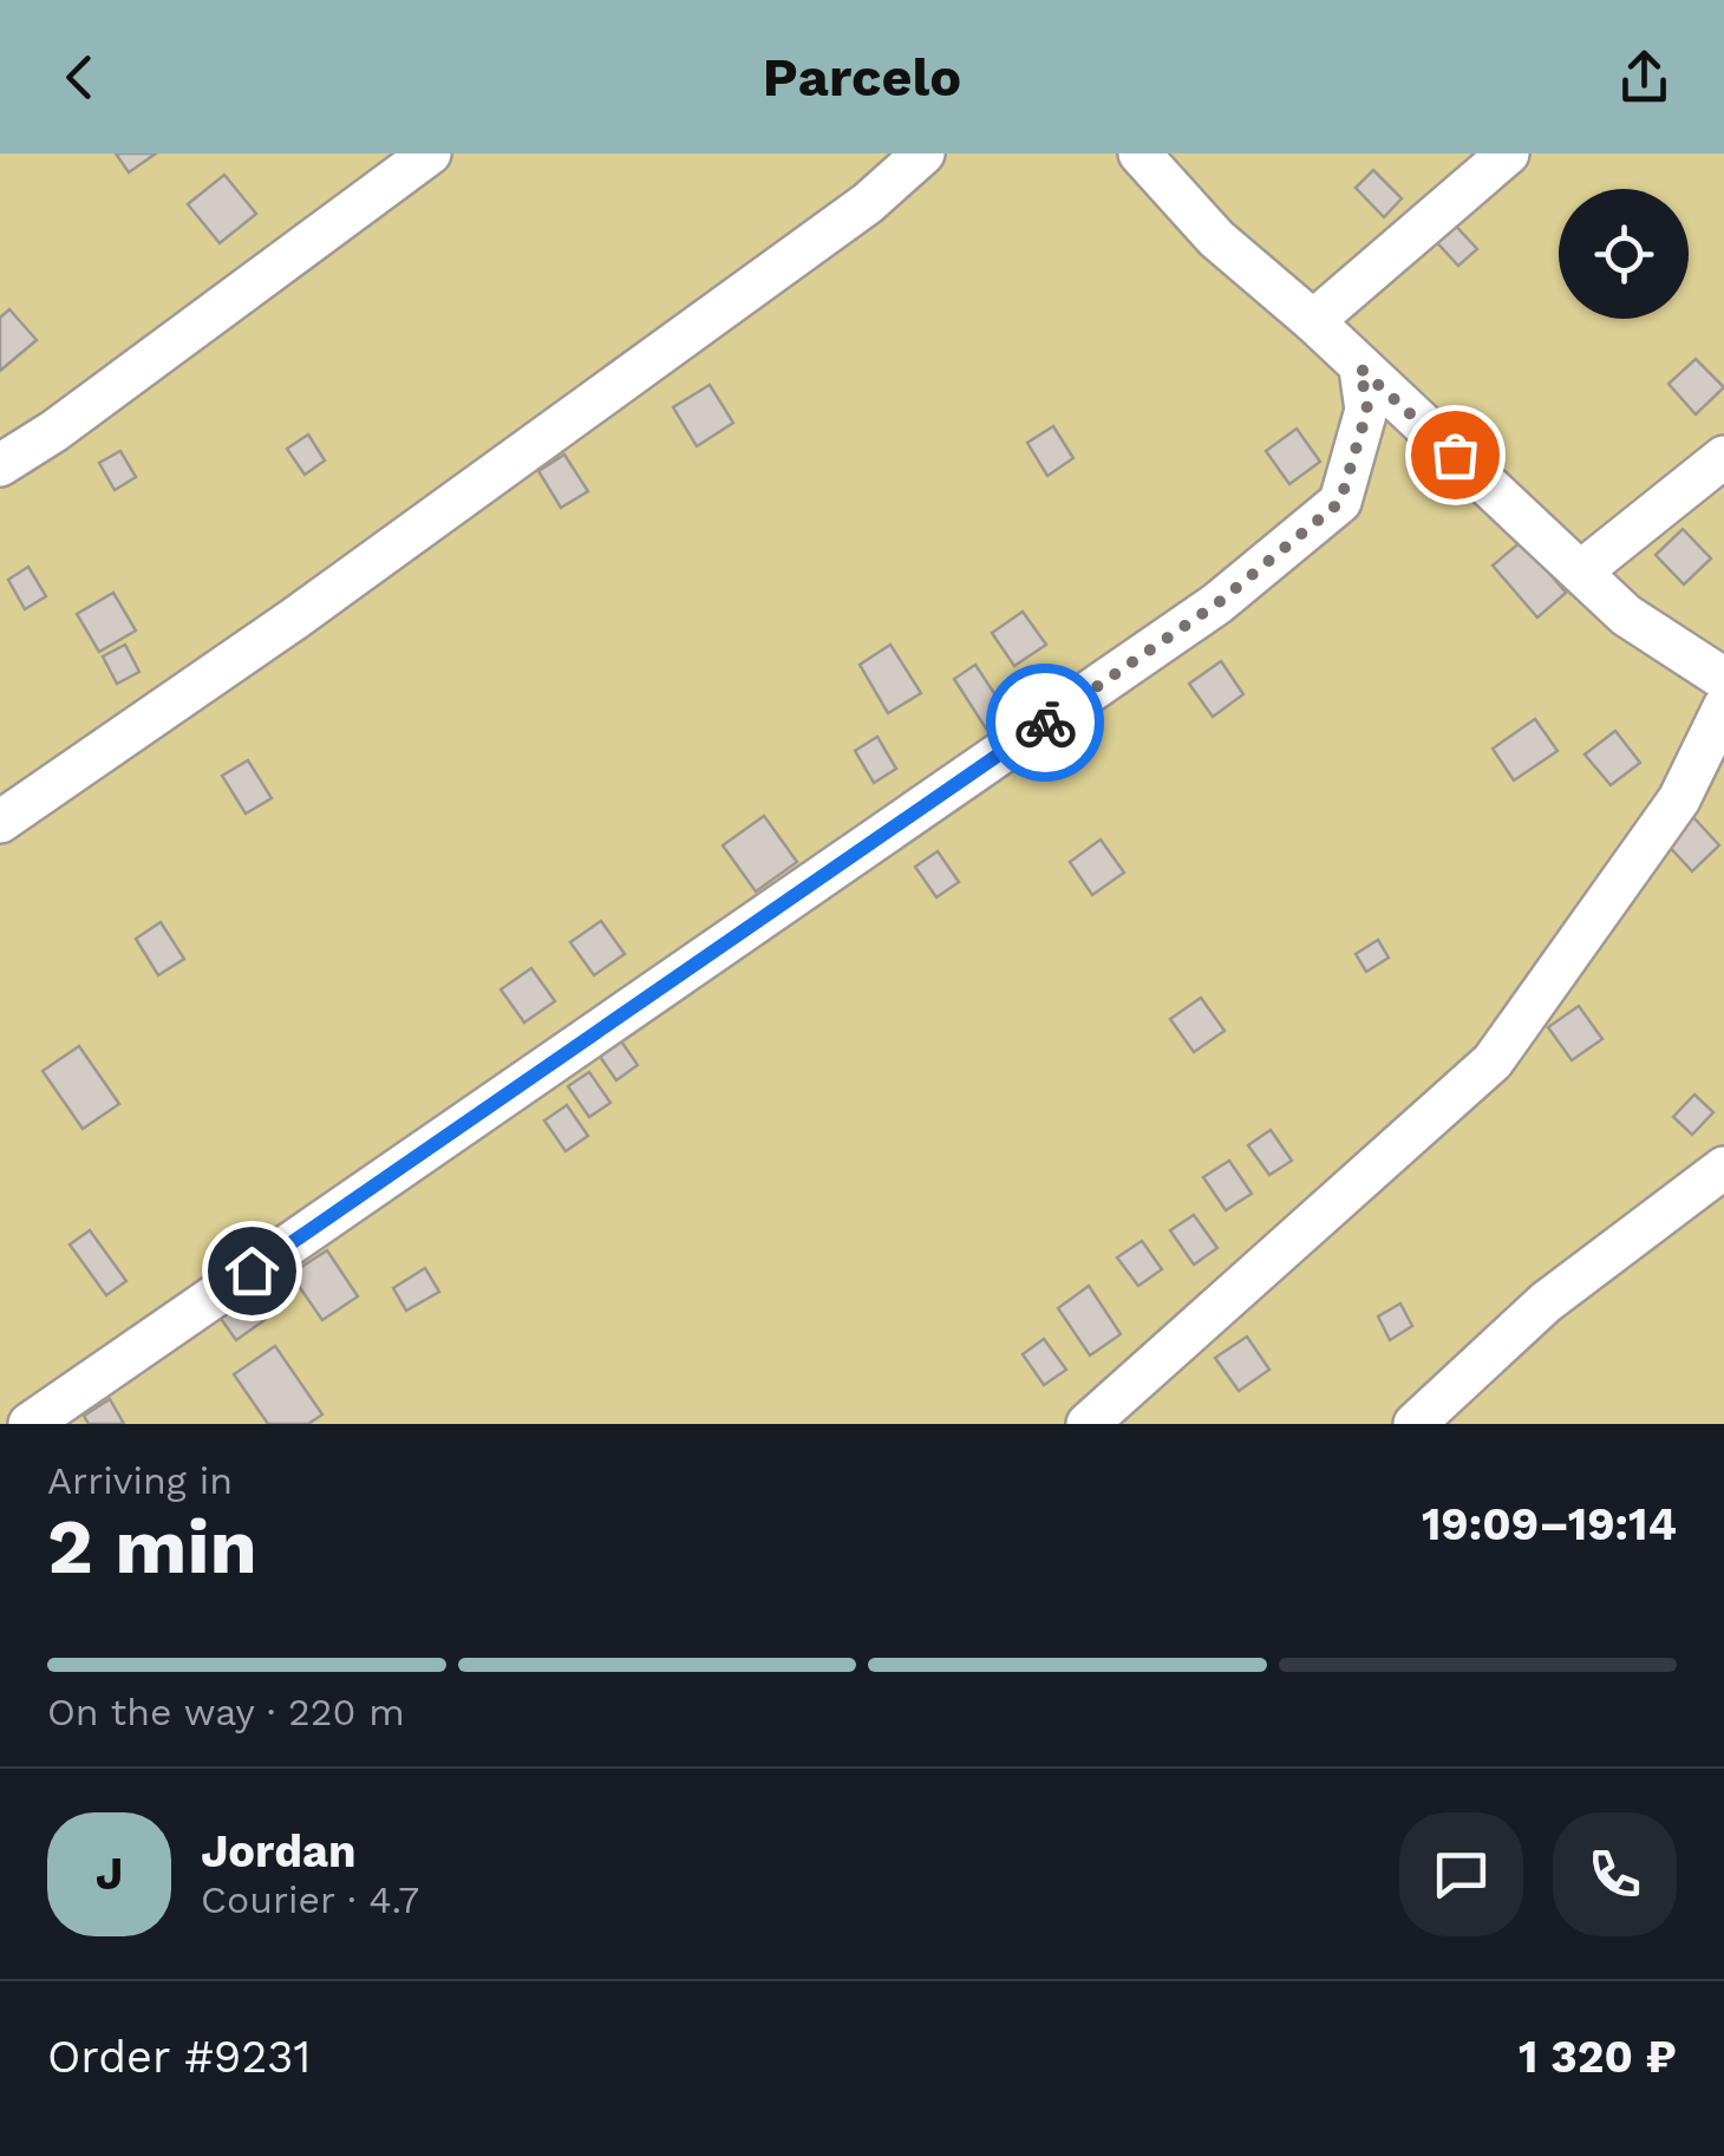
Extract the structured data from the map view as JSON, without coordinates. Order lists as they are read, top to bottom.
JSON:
{
  "page": {
    "header": "Parcelo",
    "heading": ["2 min", "Arriving in", "19:09–19:14"],
    "panel": [
      "Jordan",
      "Courier · 4.7",
      "Order #9231",
      "1 320 ₽"
    ],
    "bar": "On the way · 220 m",
    "round": "J"
  }
}
